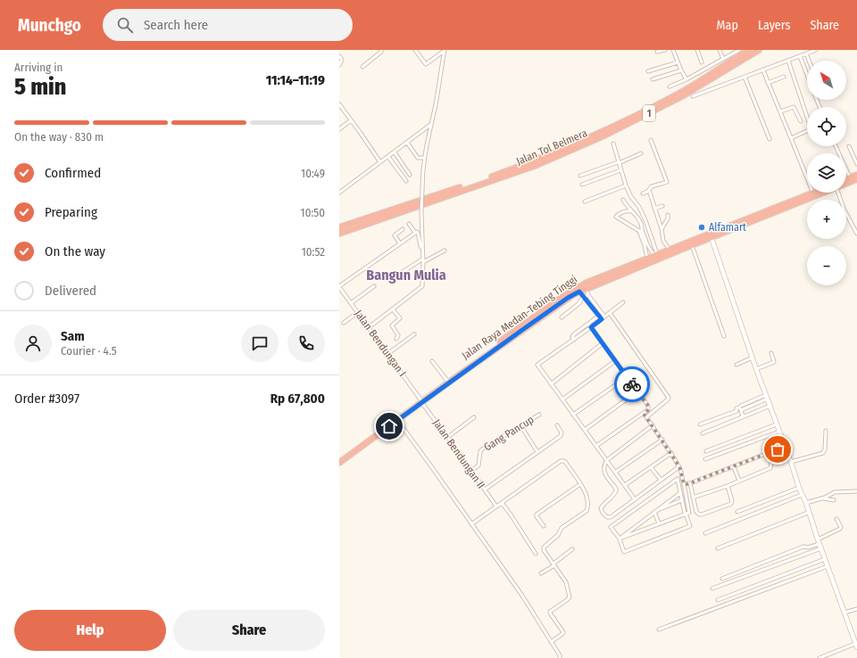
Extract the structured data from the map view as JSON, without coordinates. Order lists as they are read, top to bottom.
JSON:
{
  "streets": {
    "highway": ["1", "Jalan Tol Belmera", "Jalan Raya Medan-Tebing Tinggi"],
    "street": ["Jalan Bendungan I", "Gang Pancup", "Jalan Bendungan II"]
  },
  "crossings": [
    ["Jalan Raya Medan-Tebing Tinggi", "Jalan Bendungan I"],
    ["Jalan Raya Medan-Tebing Tinggi", "Jalan Bendungan II"],
    ["Jalan Bendungan I", "Jalan Bendungan II"],
    ["Gang Pancup", "Jalan Bendungan II"]
  ],
  "districts": ["Bangun Mulia"],
  "places": ["Alfamart"],
  "north": "top left",
  "page": {
    "header": "Munchgo",
    "search": "Search here",
    "nav": ["Map", "Layers", "Share"],
    "heading": ["5 min", "Arriving in", "11:14–11:19"],
    "panel": [
      "Sam",
      "Courier · 4.5",
      "Order #3097",
      "Rp 67,800"
    ],
    "map_buttons": ["+", "−"],
    "bar": "On the way · 830 m",
    "list": [
      ["Confirmed", "10:49"],
      ["Preparing", "10:50"],
      ["On the way", "10:52"],
      "Delivered"
    ],
    "buttons": ["Help", "Share"]
  }
}
